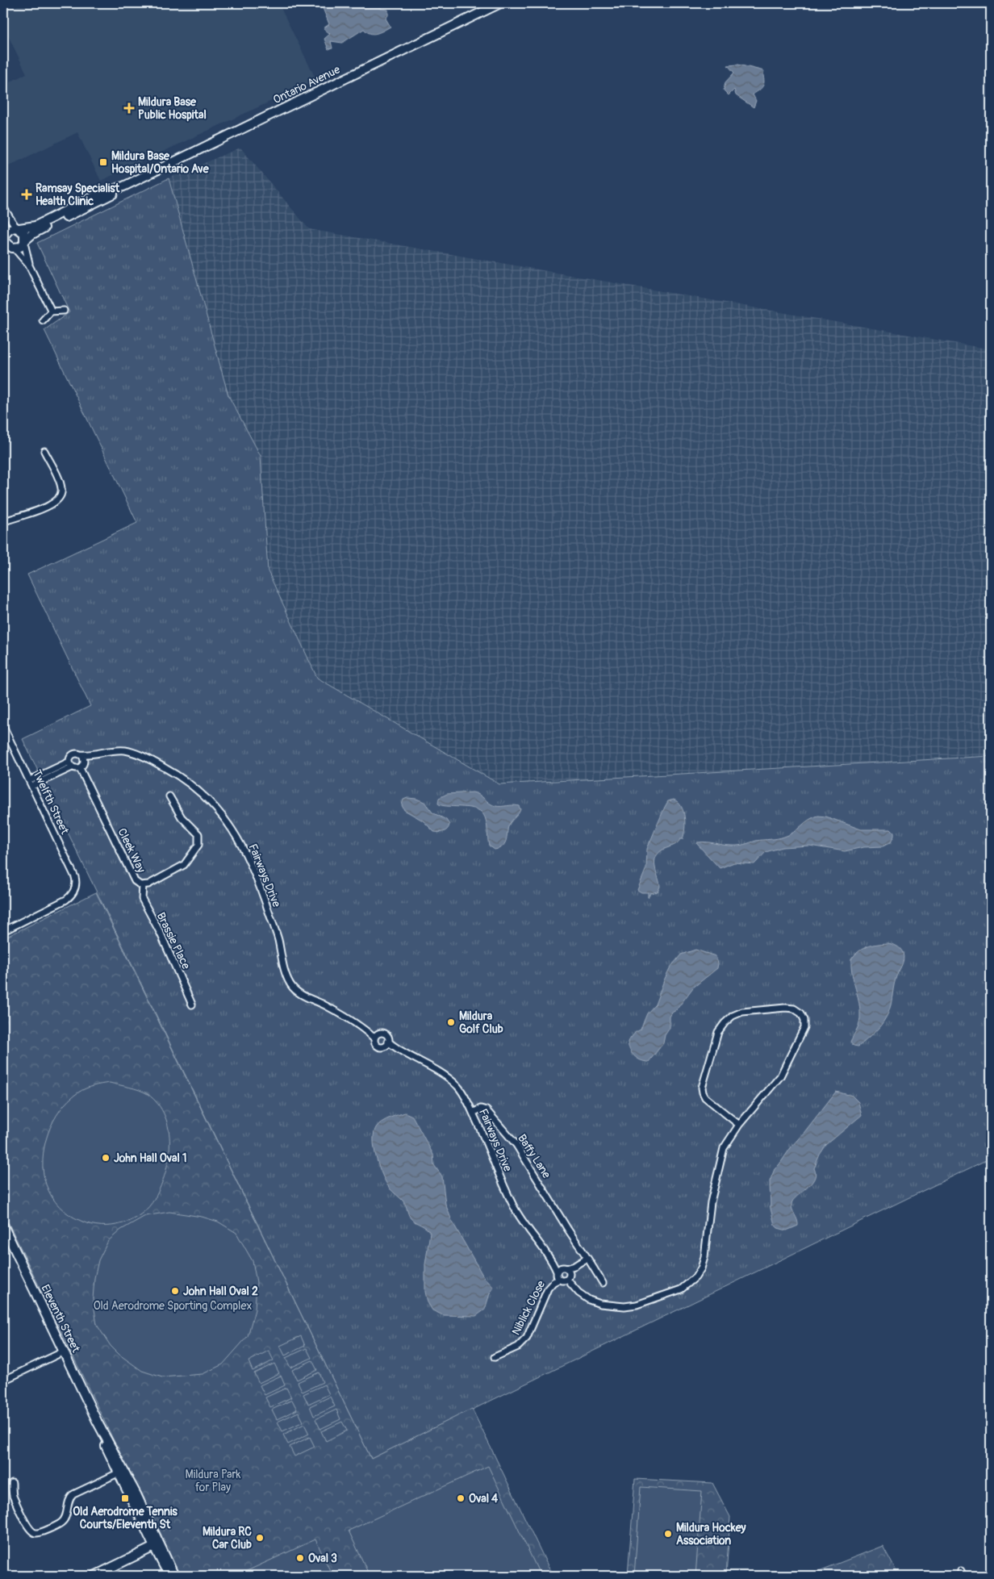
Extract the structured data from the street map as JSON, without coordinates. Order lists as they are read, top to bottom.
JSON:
{
  "streets": {
    "street": [
      "Ontario Avenue",
      "Twelfth Street",
      "Cleek Way",
      "Fairways Drive",
      "Brassie Place",
      "Baffy Lane",
      "Niblick Close",
      "Eleventh Street"
    ]
  },
  "crossings": [
    ["Cleek Way", "Fairways Drive"],
    ["Cleek Way", "Brassie Place"],
    ["Fairways Drive", "Baffy Lane"]
  ],
  "parks": ["Old Aerodrome Sporting Complex", "Mildura Park for Play"],
  "places": {
    "health": ["Mildura Base Public Hospital", "Ramsay Specialist Health Clinic"],
    "transit": ["Mildura Base Hospital/Ontario Ave", "Old Aerodrome Tennis Courts/Eleventh St"],
    "other": [
      "Mildura Golf Club",
      "John Hall Oval 1",
      "John Hall Oval 2",
      "Oval 4",
      "Mildura Hockey Association",
      "Mildura RC Car Club",
      "Oval 3"
    ]
  }
}
